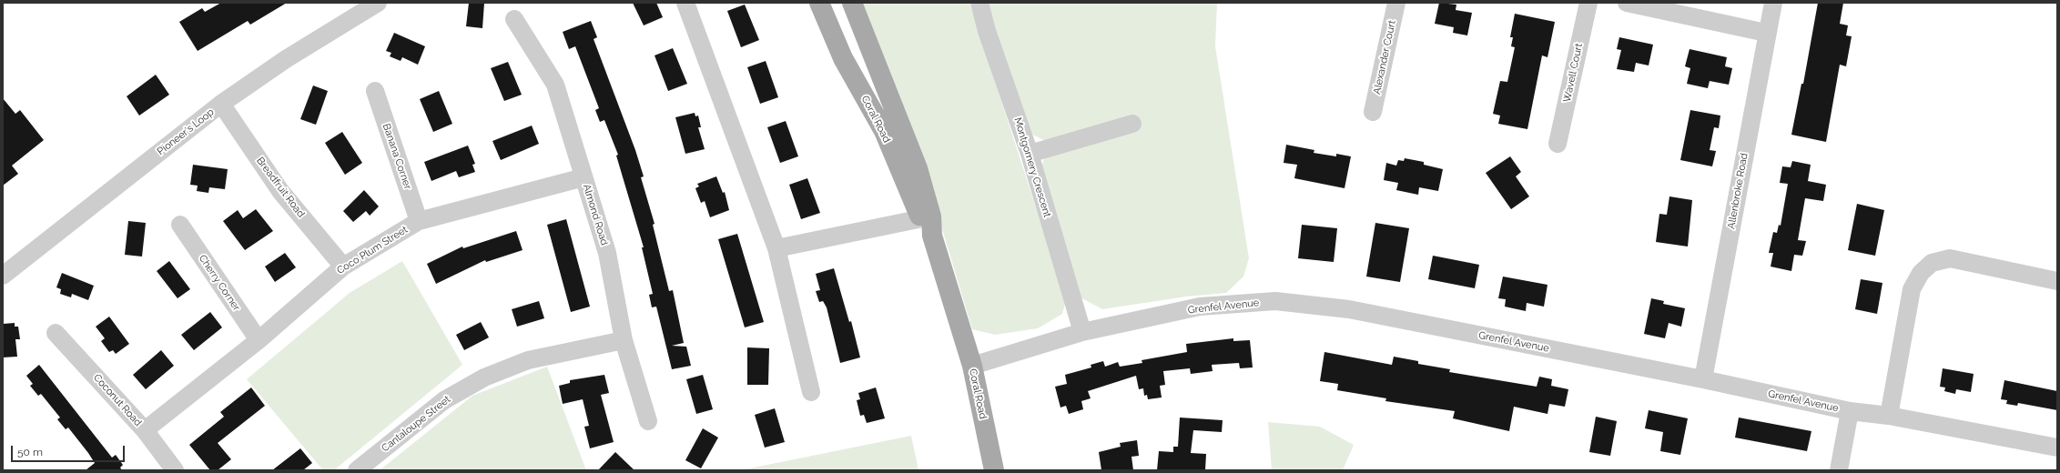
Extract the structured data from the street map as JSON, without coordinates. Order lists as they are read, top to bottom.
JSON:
{
  "streets": {
    "main road": ["Coral Road"],
    "street": [
      "Alexander Court",
      "Wavell Court",
      "Pioneer's Loop",
      "Banana Corner",
      "Montgomery Crescent",
      "Breadfruit Road",
      "Allenbroke Road",
      "Almond Road",
      "Coco Plum Street",
      "Cherry Corner",
      "Grenfel Avenue",
      "Coconut Road",
      "Cantaloupe Street"
    ]
  },
  "crossings": [
    ["Coral Road", "Grenfel Avenue"],
    ["Pioneer's Loop", "Breadfruit Road"],
    ["Banana Corner", "Coco Plum Street"],
    ["Montgomery Crescent", "Grenfel Avenue"],
    ["Breadfruit Road", "Coco Plum Street"],
    ["Allenbroke Road", "Grenfel Avenue"],
    ["Almond Road", "Coco Plum Street"],
    ["Almond Road", "Cantaloupe Street"],
    ["Coco Plum Street", "Cherry Corner"],
    ["Coco Plum Street", "Coconut Road"]
  ],
  "scale_bar": "50 m"
}
